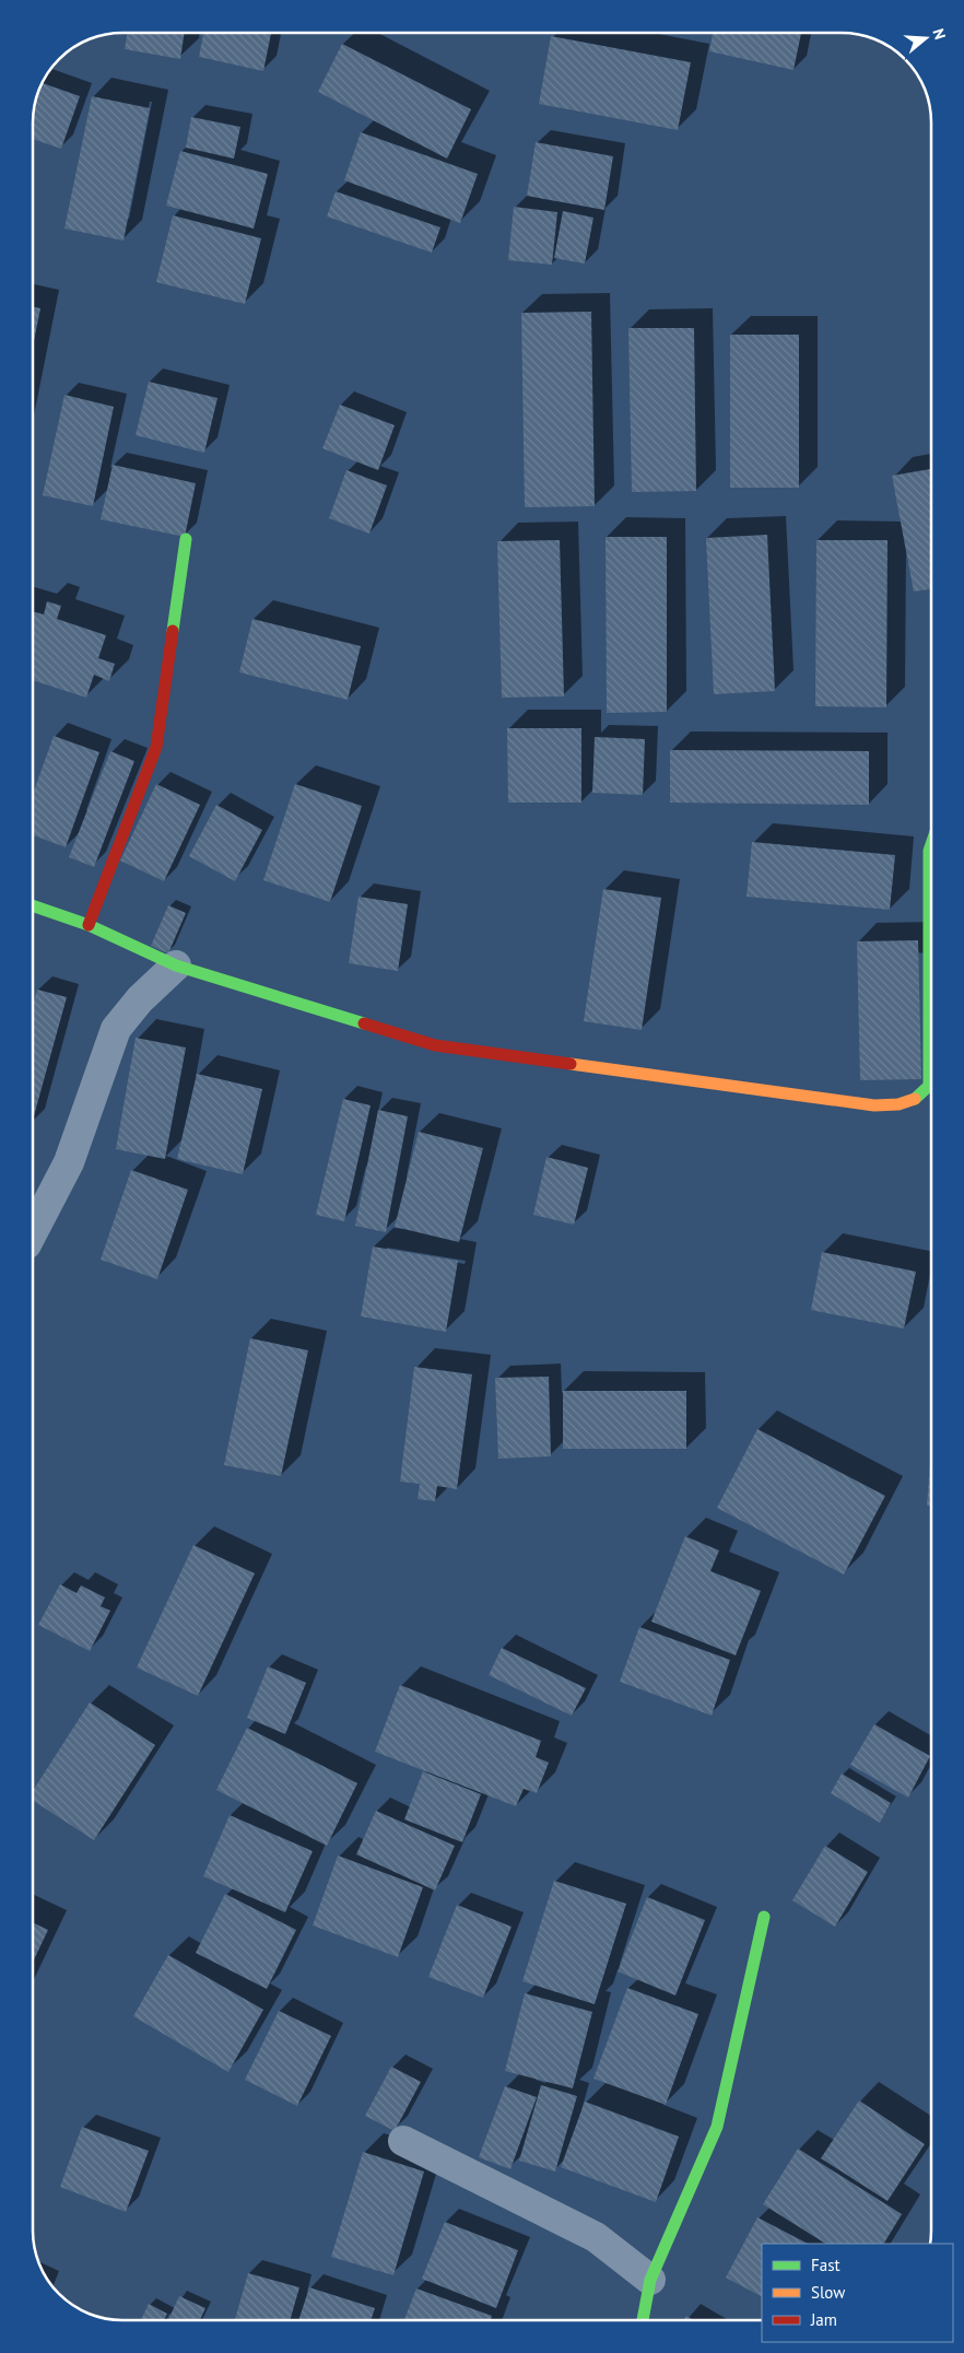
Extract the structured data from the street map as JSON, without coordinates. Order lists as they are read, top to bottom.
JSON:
{
  "legend": ["Fast", "Slow", "Jam"],
  "north": "right"
}
